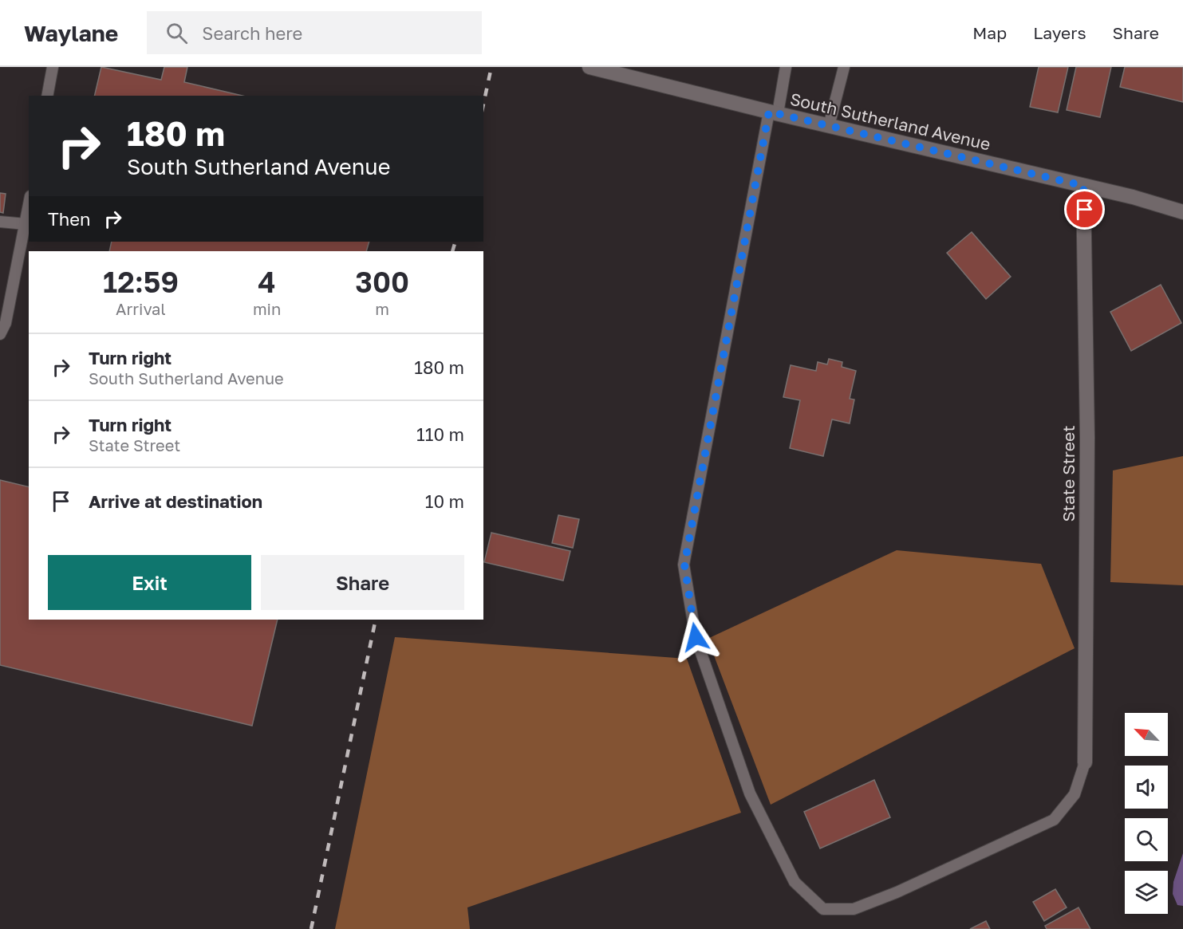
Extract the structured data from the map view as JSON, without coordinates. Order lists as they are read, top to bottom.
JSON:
{
  "streets": {
    "street": ["South Sutherland Avenue", "State Street"]
  },
  "crossings": [
    ["South Sutherland Avenue", "State Street"]
  ],
  "north": "top left",
  "page": {
    "header": "Waylane",
    "search": "Search here",
    "nav": ["Map", "Layers", "Share"],
    "turn": ["180 m", "South Sutherland Avenue"],
    "then": "Then",
    "eta": [
      "12:59",
      "Arrival",
      "4",
      "min",
      "300",
      "m"
    ],
    "list": [
      {
        "name": "Turn right",
        "note": "South Sutherland Avenue",
        "value": "180 m"
      },
      {
        "name": "Turn right",
        "note": "State Street",
        "value": "110 m"
      },
      {
        "name": "Arrive at destination",
        "value": "10 m"
      }
    ],
    "buttons": ["Exit", "Share"]
  }
}
